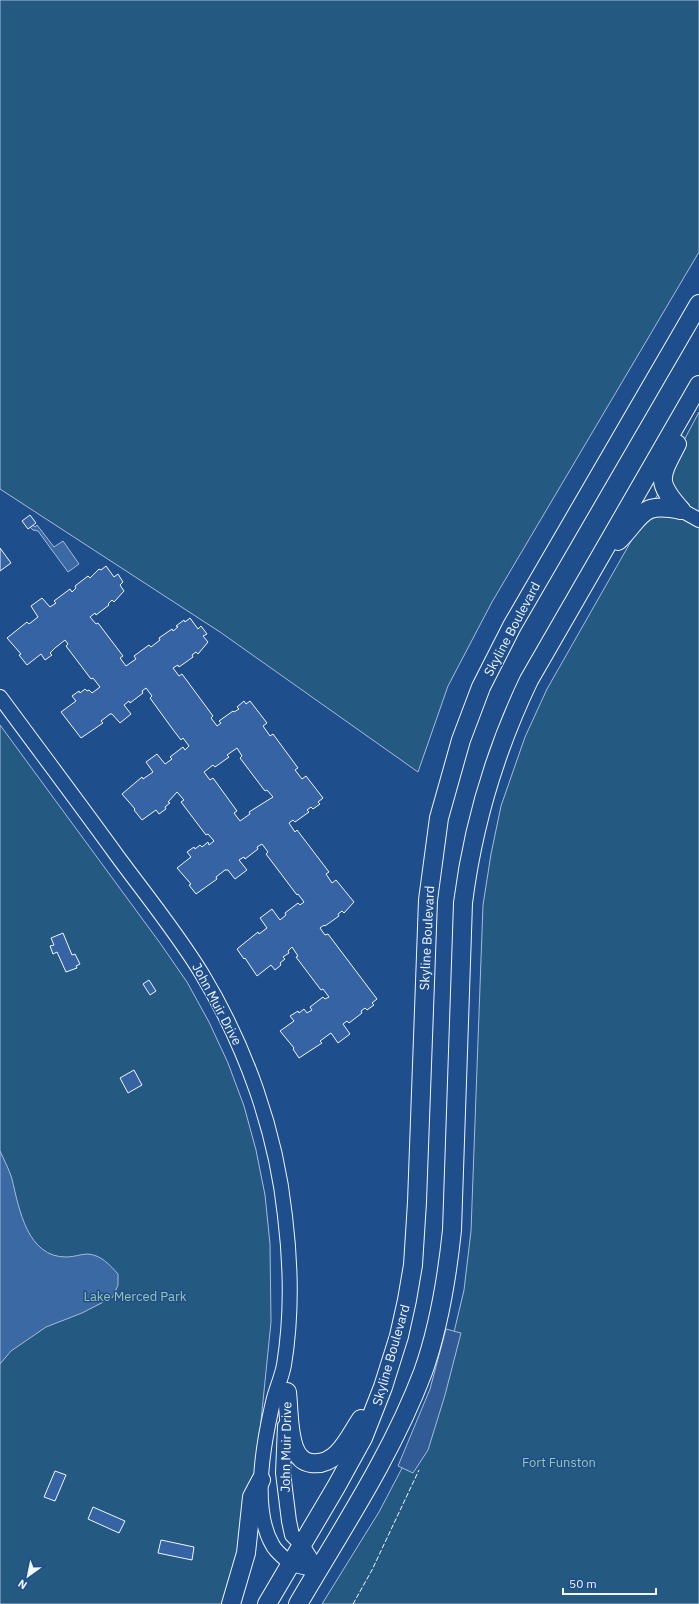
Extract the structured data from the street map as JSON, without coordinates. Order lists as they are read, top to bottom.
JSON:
{
  "streets": {
    "main road": ["Skyline Boulevard"],
    "street": ["John Muir Drive"]
  },
  "crossings": [
    ["Skyline Boulevard", "John Muir Drive"]
  ],
  "parks": ["Lake Merced Park", "Fort Funston"],
  "scale_bar": "50 m",
  "north": "bottom left"
}
